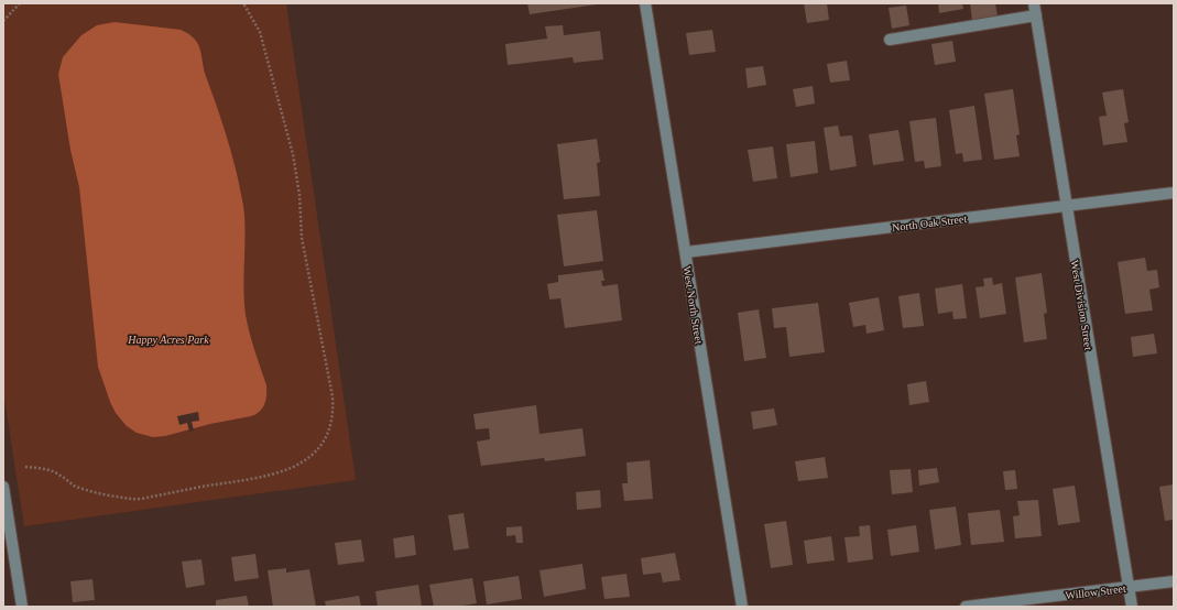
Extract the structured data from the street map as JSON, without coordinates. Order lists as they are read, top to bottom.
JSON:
{
  "streets": {
    "street": [
      "North Oak Street",
      "West North Street",
      "West Division Street",
      "Willow Street"
    ]
  },
  "crossings": [
    ["North Oak Street", "West North Street"],
    ["North Oak Street", "West Division Street"],
    ["West Division Street", "Willow Street"]
  ],
  "parks": ["Happy Acres Park"]
}
